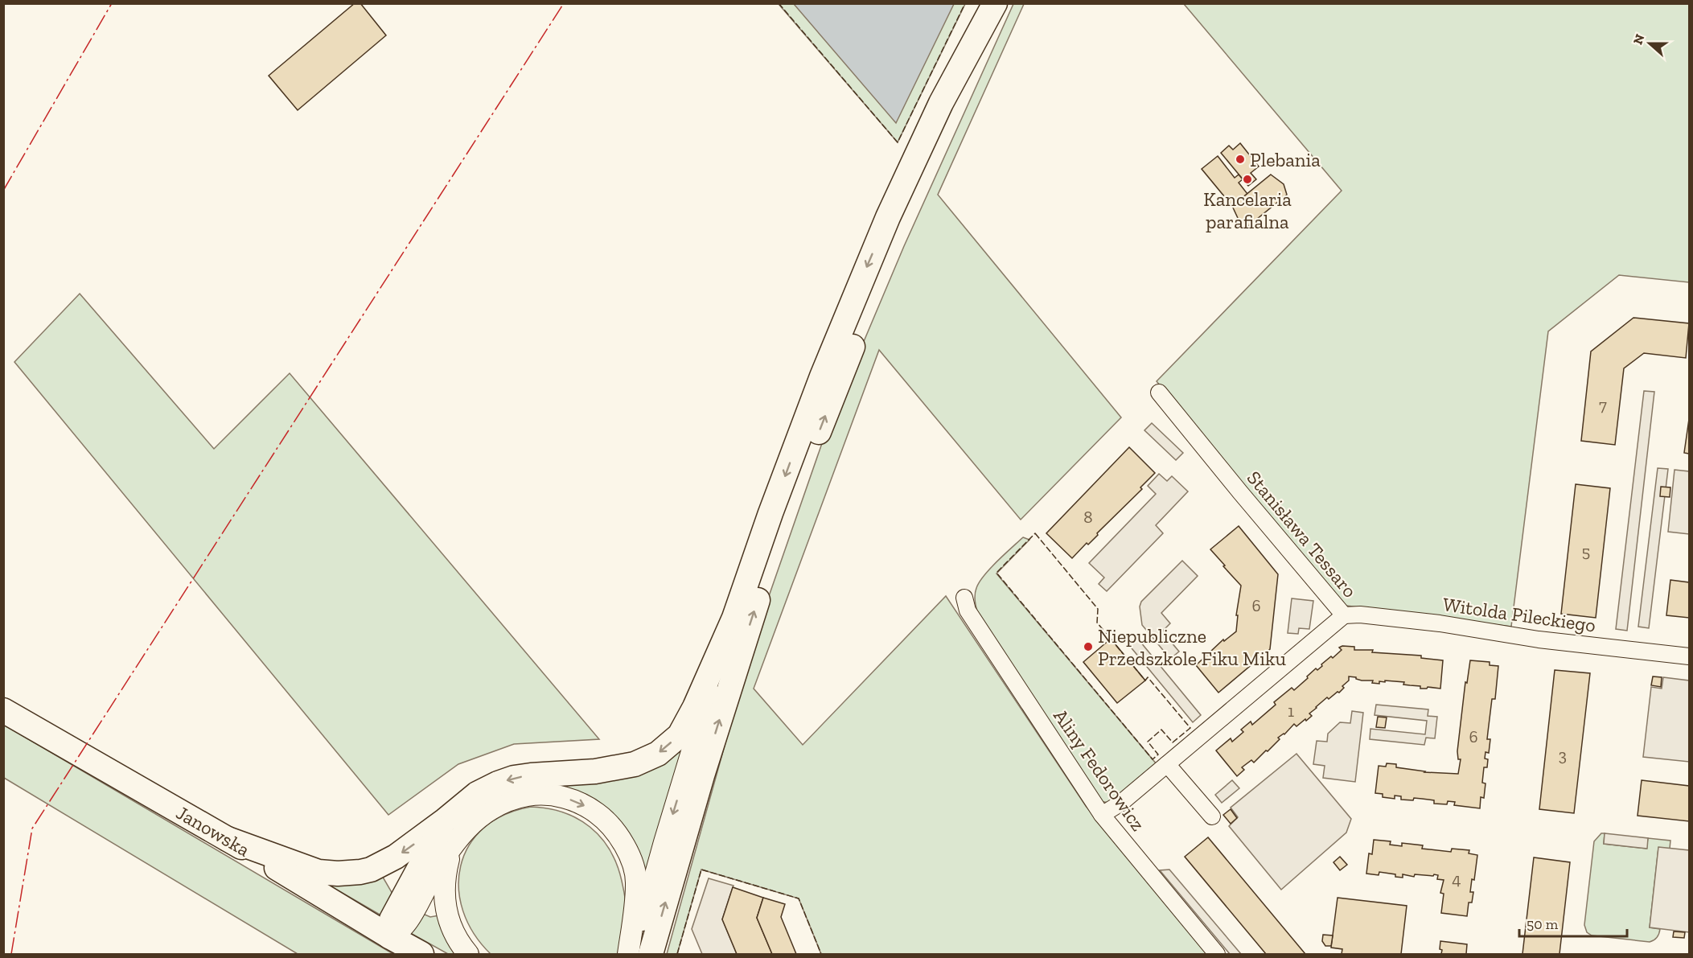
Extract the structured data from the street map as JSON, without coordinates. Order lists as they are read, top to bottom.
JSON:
{
  "streets": {
    "highway": ["Janowska"],
    "street": ["Stanisława Tessaro", "Witolda Pileckiego", "Aliny Fedorowicz"]
  },
  "crossings": [
    ["Stanisława Tessaro", "Witolda Pileckiego"],
    ["Stanisława Tessaro", "Aliny Fedorowicz"]
  ],
  "places": ["Plebania", "Kancelaria parafialna", "Niepubliczne Przedszkole Fiku Miku"],
  "house_numbers": [
    "7",
    "8",
    "5",
    "6",
    "1",
    "6",
    "3",
    "4"
  ],
  "scale_bar": "50 m",
  "north": "left"
}
